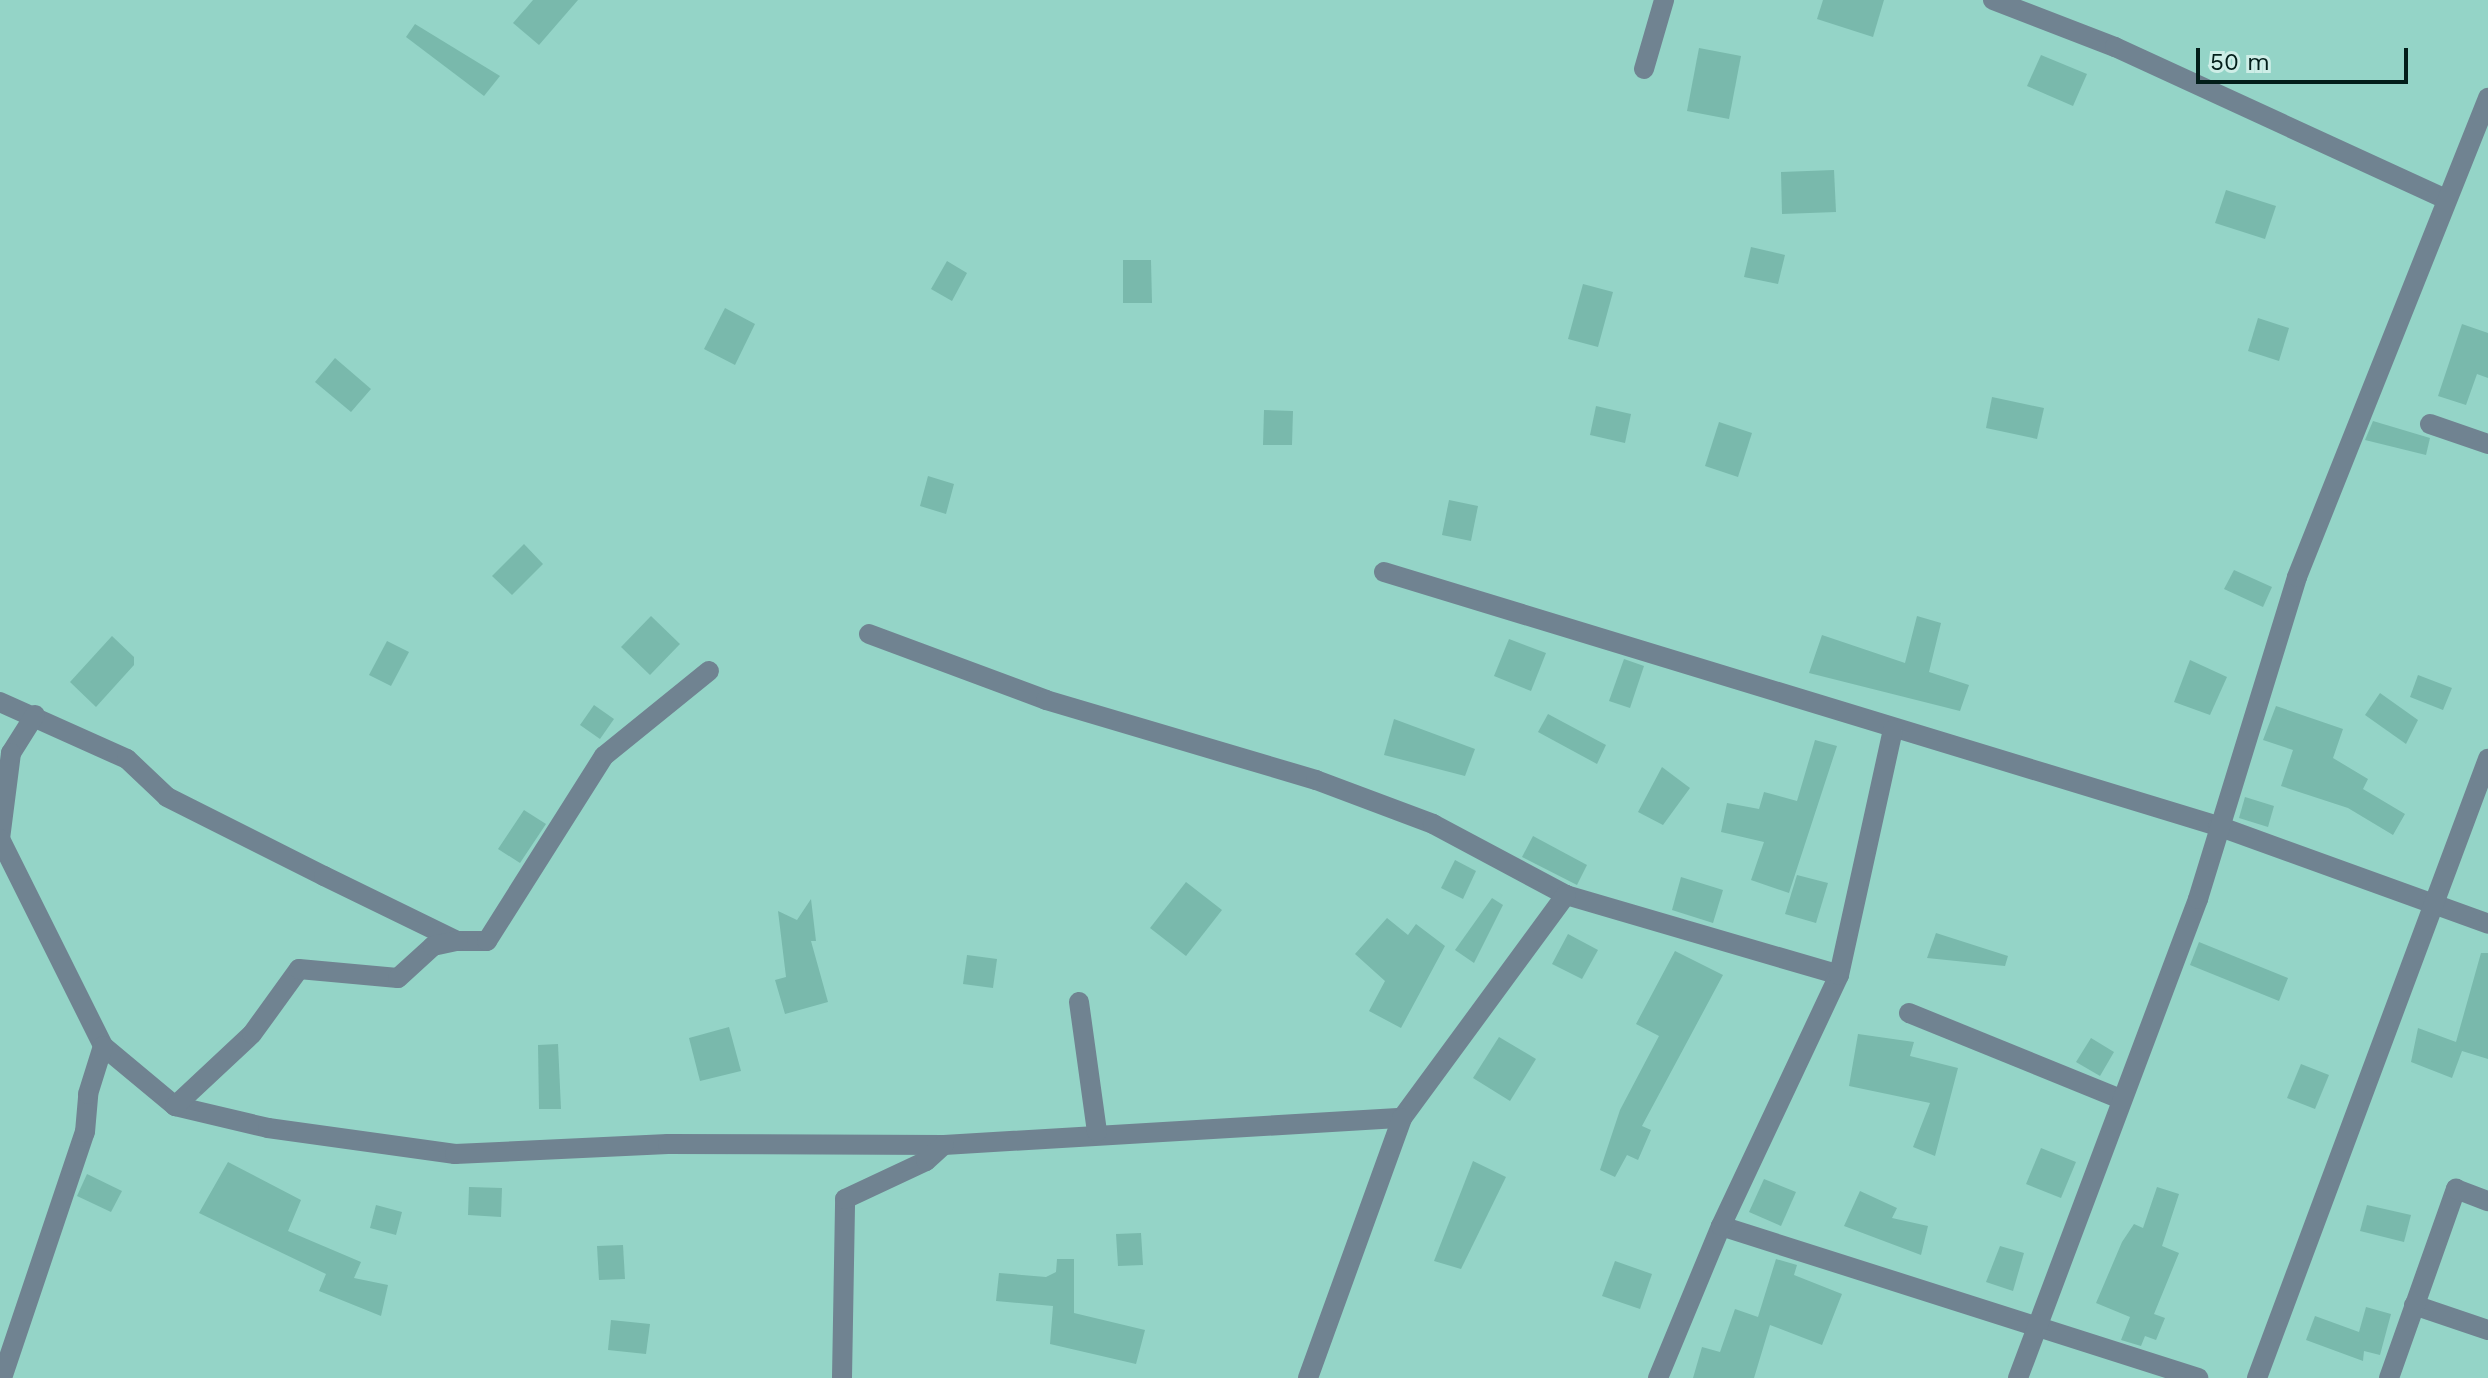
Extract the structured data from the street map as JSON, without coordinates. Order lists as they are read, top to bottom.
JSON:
{
  "scale_bar": "50 m"
}
